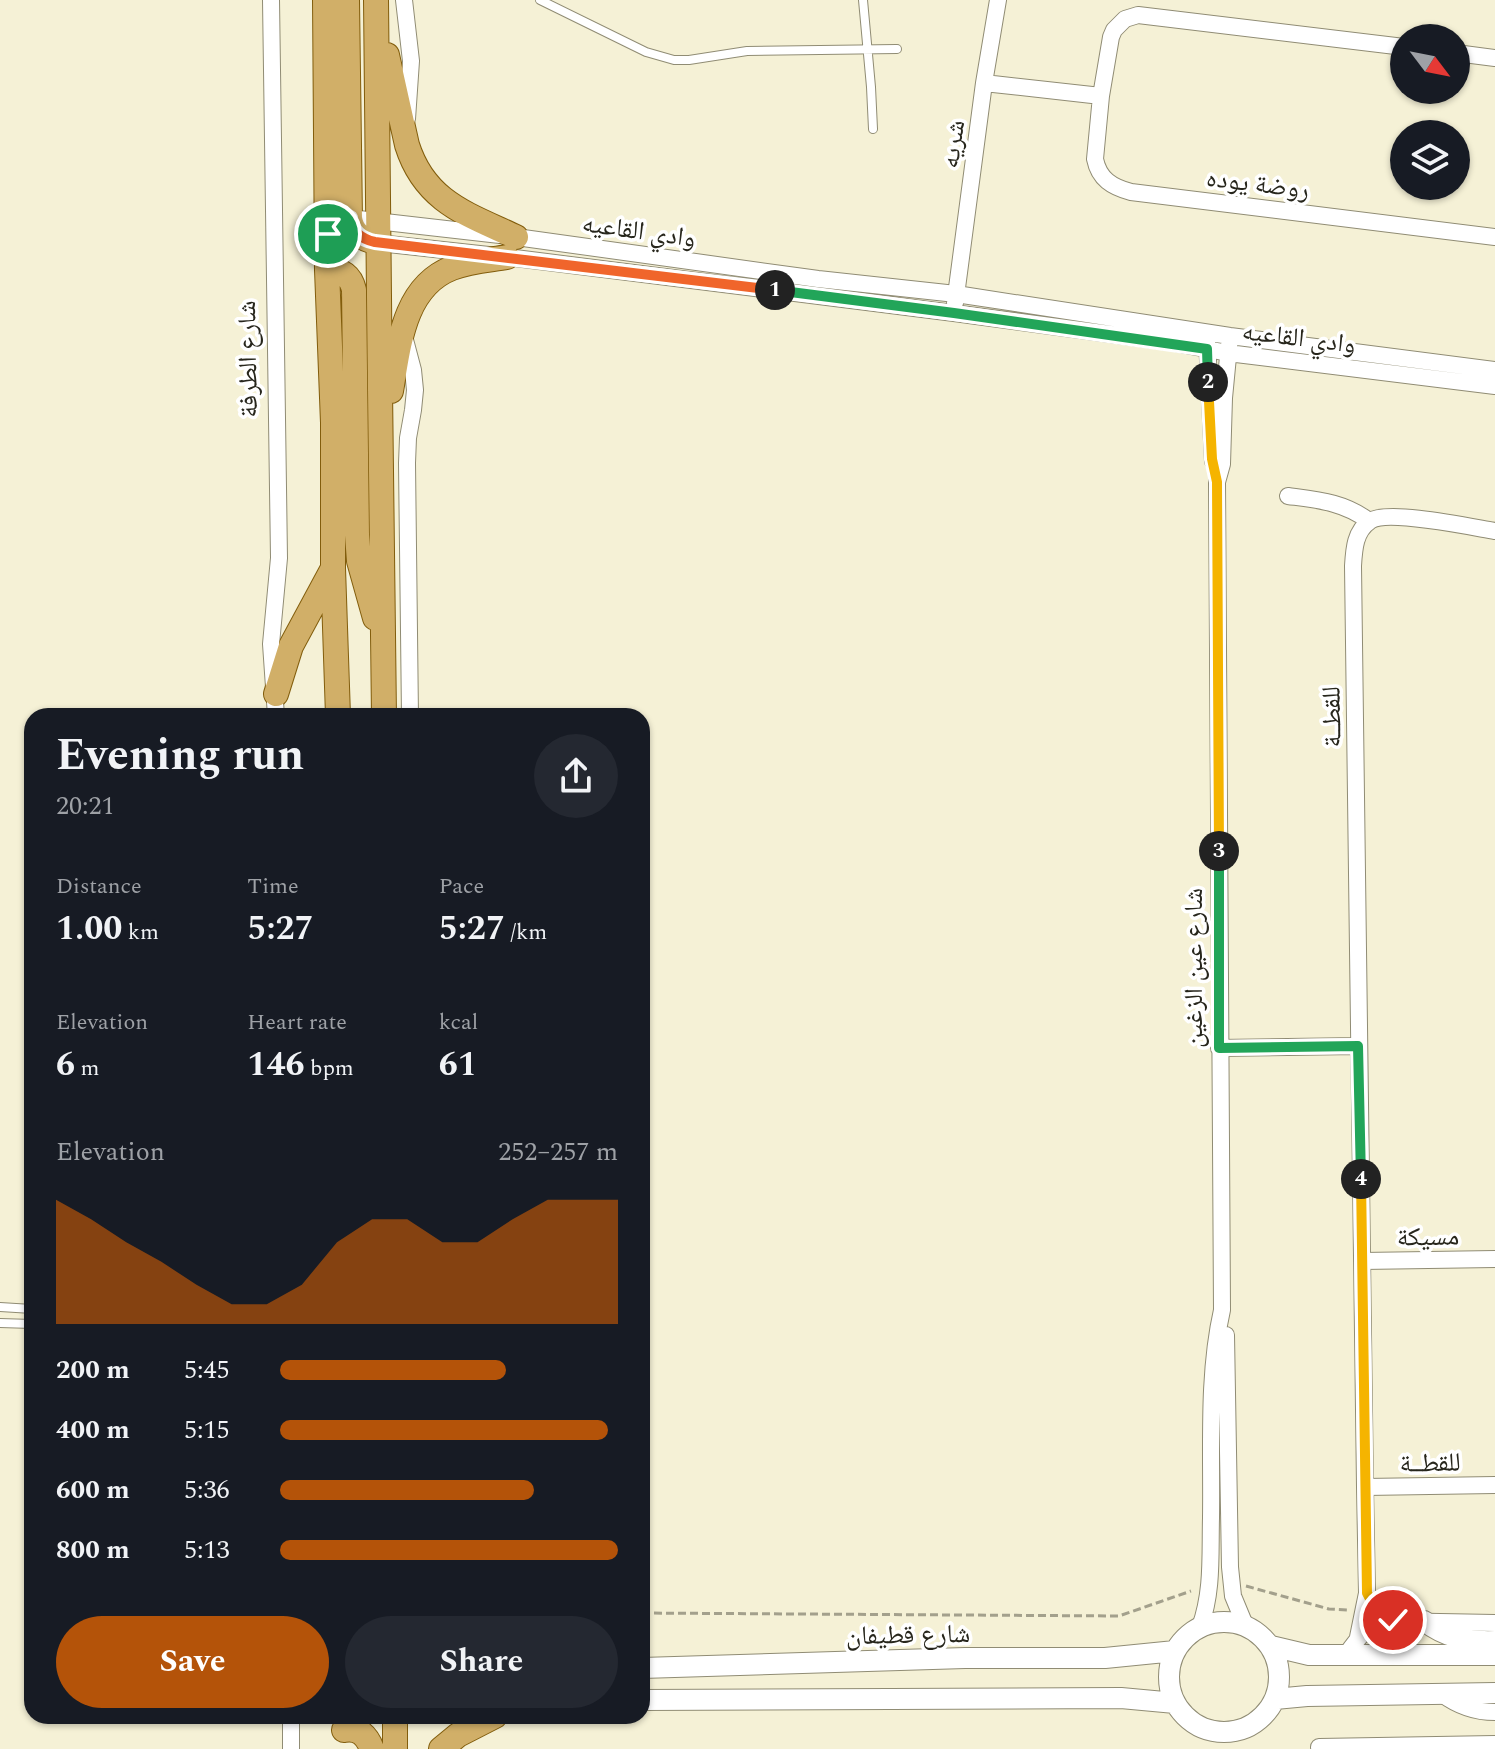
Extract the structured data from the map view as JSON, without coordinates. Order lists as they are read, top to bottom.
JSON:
{
  "streets": {
    "street": [
      "شريه",
      "روضة يوده",
      "وادي القاعيه",
      "شارع الطرفة",
      "للقطــة",
      "شارع عين الزغين",
      "مسيكة",
      "شارع قطيفان"
    ]
  },
  "crossings": [
    ["شريه", "وادي القاعيه"],
    ["وادي القاعيه", "شارع عين الزغين"],
    ["للقطــة", "مسيكة"],
    ["شارع عين الزغين", "شارع قطيفان"]
  ],
  "north": "bottom right",
  "page": {
    "pins": [
      "1",
      "2",
      "3",
      "4"
    ],
    "heading": ["Evening run", "20:21"],
    "stats": [
      ["Distance", "1.00 km"],
      ["Time", "5:27"],
      ["Pace", "5:27 /km"],
      ["Elevation", "6 m"],
      ["Heart rate", "146 bpm"],
      ["kcal", "61"]
    ],
    "chart": ["Elevation", "252–257 m"],
    "list": [
      {
        "name": "200 m",
        "note": "5:45"
      },
      {
        "name": "400 m",
        "note": "5:15"
      },
      {
        "name": "600 m",
        "note": "5:36"
      },
      {
        "name": "800 m",
        "note": "5:13"
      }
    ],
    "buttons": ["Save", "Share"]
  }
}
